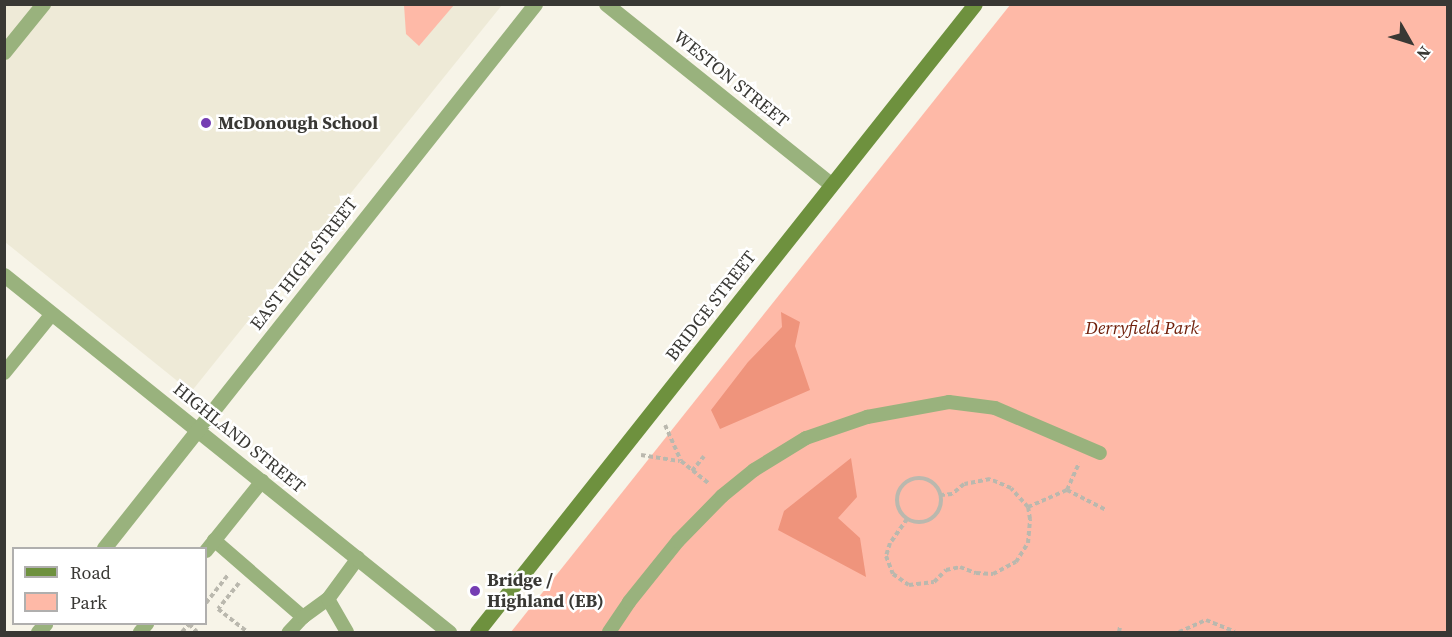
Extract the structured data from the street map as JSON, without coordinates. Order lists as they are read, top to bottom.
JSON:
{
  "streets": {
    "main road": ["BRIDGE STREET"],
    "street": ["WESTON STREET", "EAST HIGH STREET", "HIGHLAND STREET"]
  },
  "crossings": [
    ["WESTON STREET", "BRIDGE STREET"],
    ["EAST HIGH STREET", "HIGHLAND STREET"]
  ],
  "parks": ["Derryfield Park"],
  "places": ["McDonough School", "Bridge / Highland (EB)"],
  "legend": ["Road", "Park"],
  "north": "bottom right"
}
